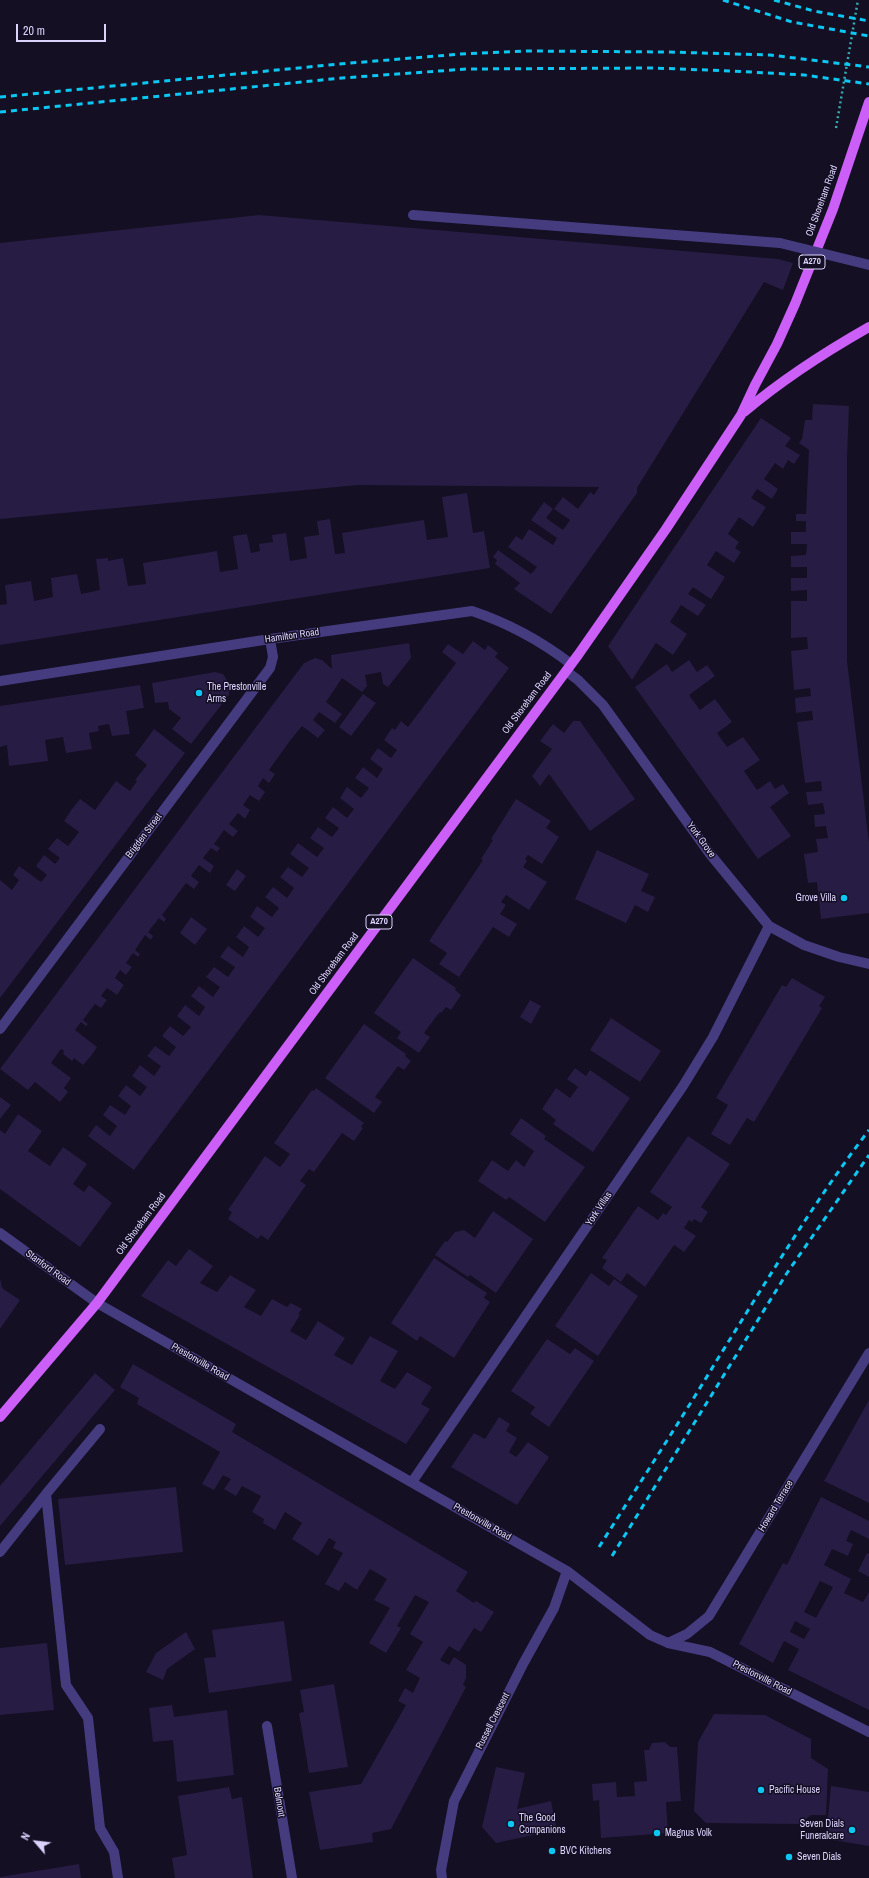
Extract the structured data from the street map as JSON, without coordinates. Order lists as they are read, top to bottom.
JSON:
{
  "streets": {
    "main road": ["Old Shoreham Road", "A270"],
    "street": [
      "Hamilton Road",
      "Brigden Street",
      "York Grove",
      "York Villas",
      "Stanford Road",
      "Prestonville Road",
      "Howard Terrace",
      "Russell Crescent",
      "Belmont"
    ]
  },
  "crossings": [
    ["Old Shoreham Road", "Hamilton Road"],
    ["Old Shoreham Road", "York Grove"],
    ["Old Shoreham Road", "Stanford Road"],
    ["Old Shoreham Road", "Prestonville Road"],
    ["Hamilton Road", "Brigden Street"],
    ["Hamilton Road", "York Grove"],
    ["York Grove", "York Villas"],
    ["York Villas", "Prestonville Road"],
    ["Stanford Road", "Prestonville Road"],
    ["Prestonville Road", "Howard Terrace"],
    ["Prestonville Road", "Russell Crescent"]
  ],
  "places": [
    "The Prestonville Arms",
    "Grove Villa",
    "Pacific House",
    "The Good Companions",
    "Seven Dials Funeralcare",
    "Magnus Volk",
    "BVC Kitchens",
    "Seven Dials"
  ],
  "scale_bar": "20 m",
  "north": "top left"
}
